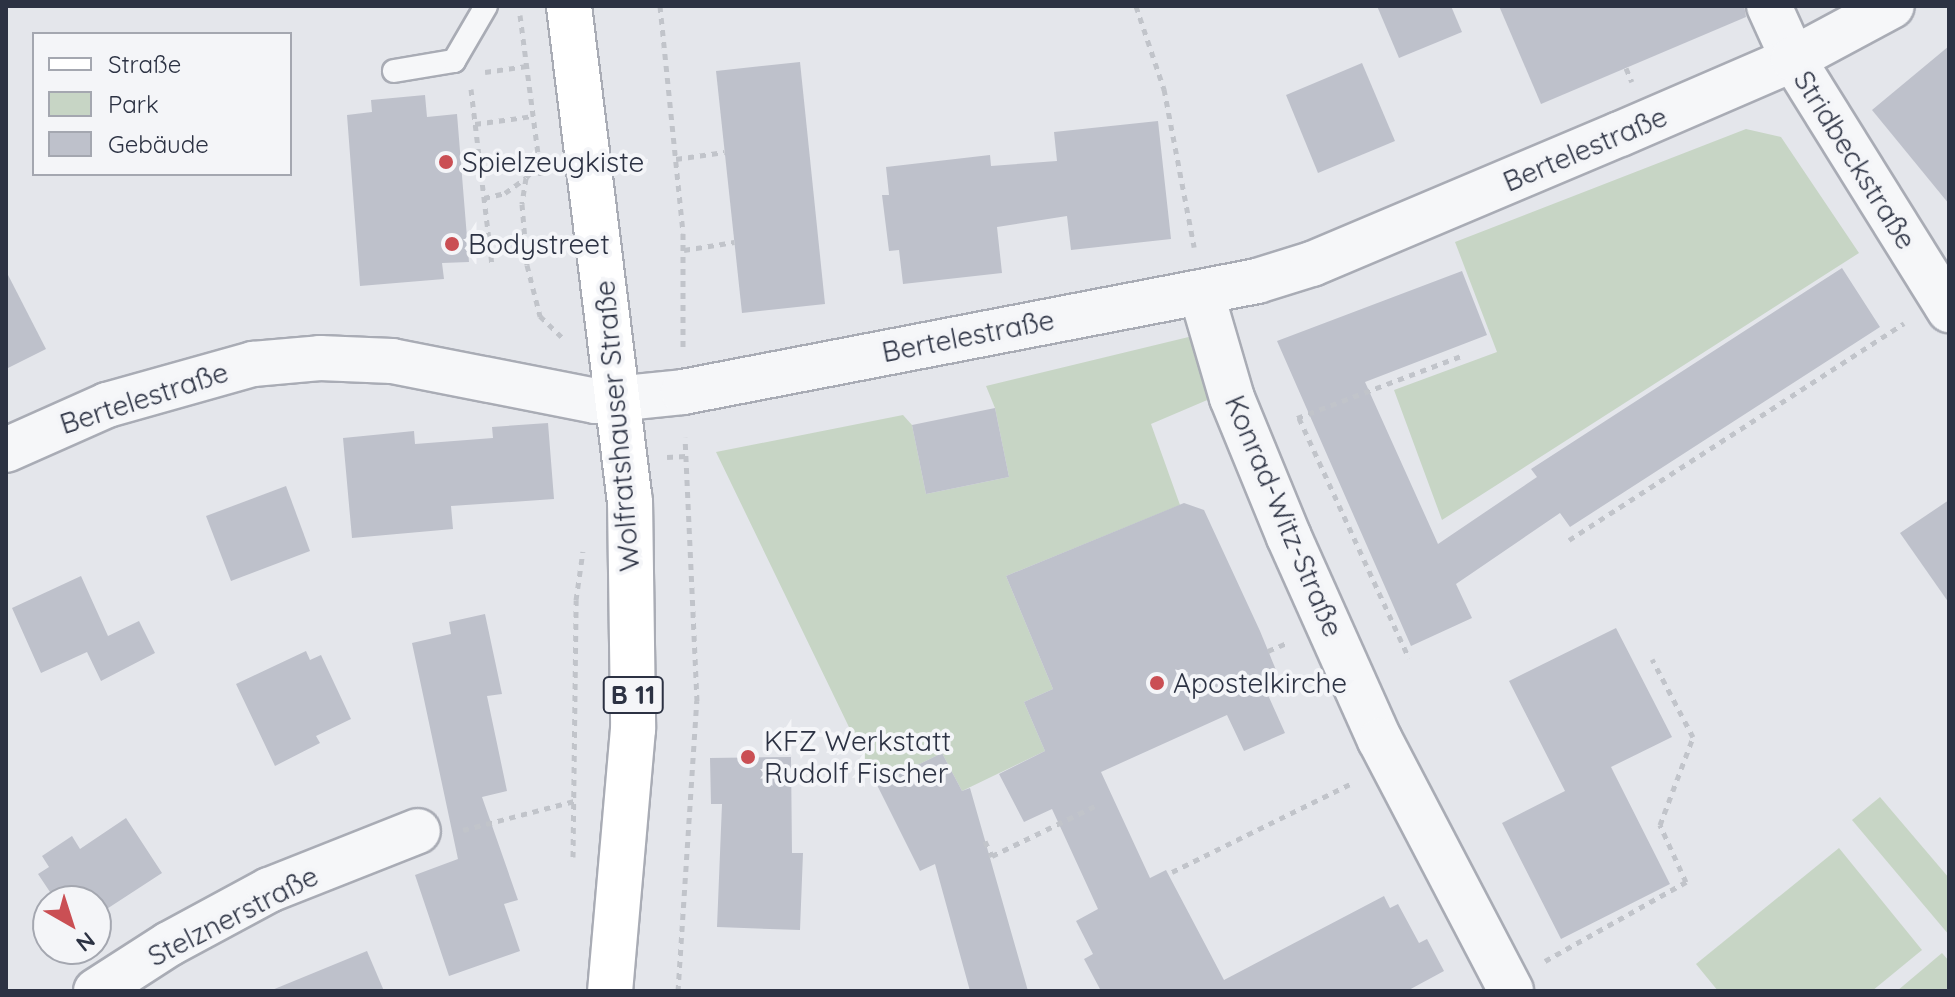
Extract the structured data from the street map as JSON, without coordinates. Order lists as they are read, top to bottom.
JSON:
{
  "streets": {
    "main road": ["Wolfratshauser Straße", "B 11"],
    "street": [
      "Bertelestraße",
      "Stridbeckstraße",
      "Konrad-Witz-Straße",
      "Stelznerstraße"
    ]
  },
  "crossings": [
    ["Bertelestraße", "Stridbeckstraße"],
    ["Bertelestraße", "Wolfratshauser Straße"],
    ["Bertelestraße", "Konrad-Witz-Straße"]
  ],
  "places": [
    "Spielzeugkiste",
    "Bodystreet",
    "Apostelkirche",
    "KFZ Werkstatt Rudolf Fischer"
  ],
  "legend": ["Straße", "Park", "Gebäude"],
  "north": "bottom right"
}
